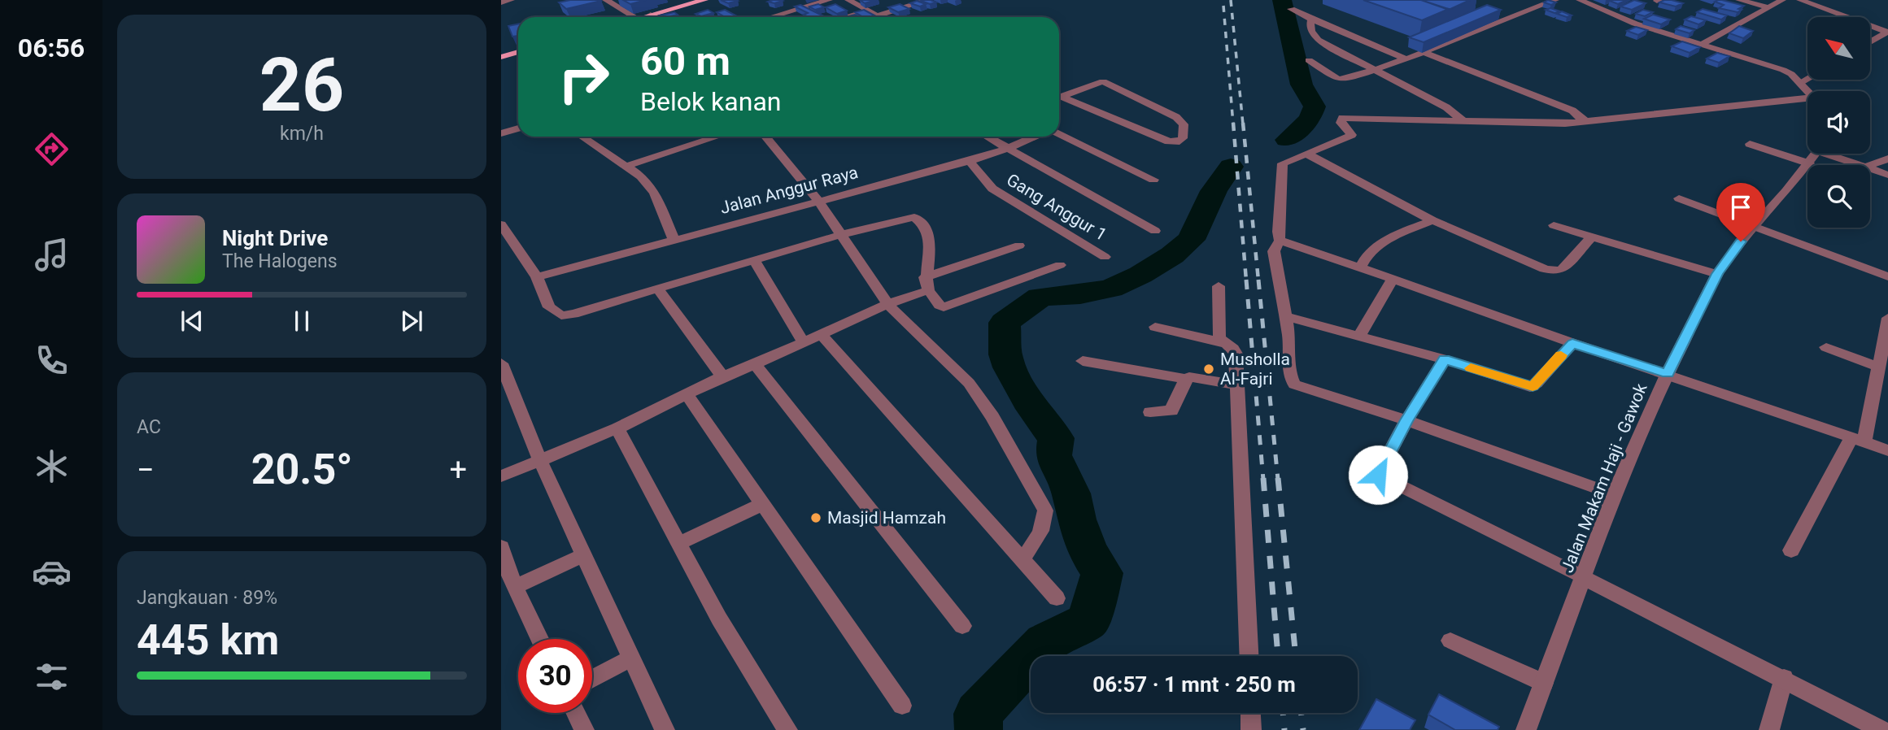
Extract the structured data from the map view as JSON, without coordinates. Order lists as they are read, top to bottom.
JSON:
{
  "streets": {
    "street": ["Jalan Anggur Raya", "Gang Anggur 1", "Jalan Makam Haji - Gawok"]
  },
  "crossings": [
    ["Jalan Anggur Raya", "Gang Anggur 1"]
  ],
  "places": ["Musholla Al-Fajri", "Masjid Hamzah"],
  "north": "top left",
  "page": {
    "tabs": "06:56",
    "tile": [
      ["26", "km/h"],
      "AC",
      ["Jangkauan · 89%", "445 km"]
    ],
    "turn": ["60 m", "Belok kanan"],
    "song": ["Night Drive", "The Halogens"],
    "heat": ["−", "20.5°", "+"],
    "limit": "30",
    "trip": "06:57 · 1 mnt · 250 m"
  }
}
